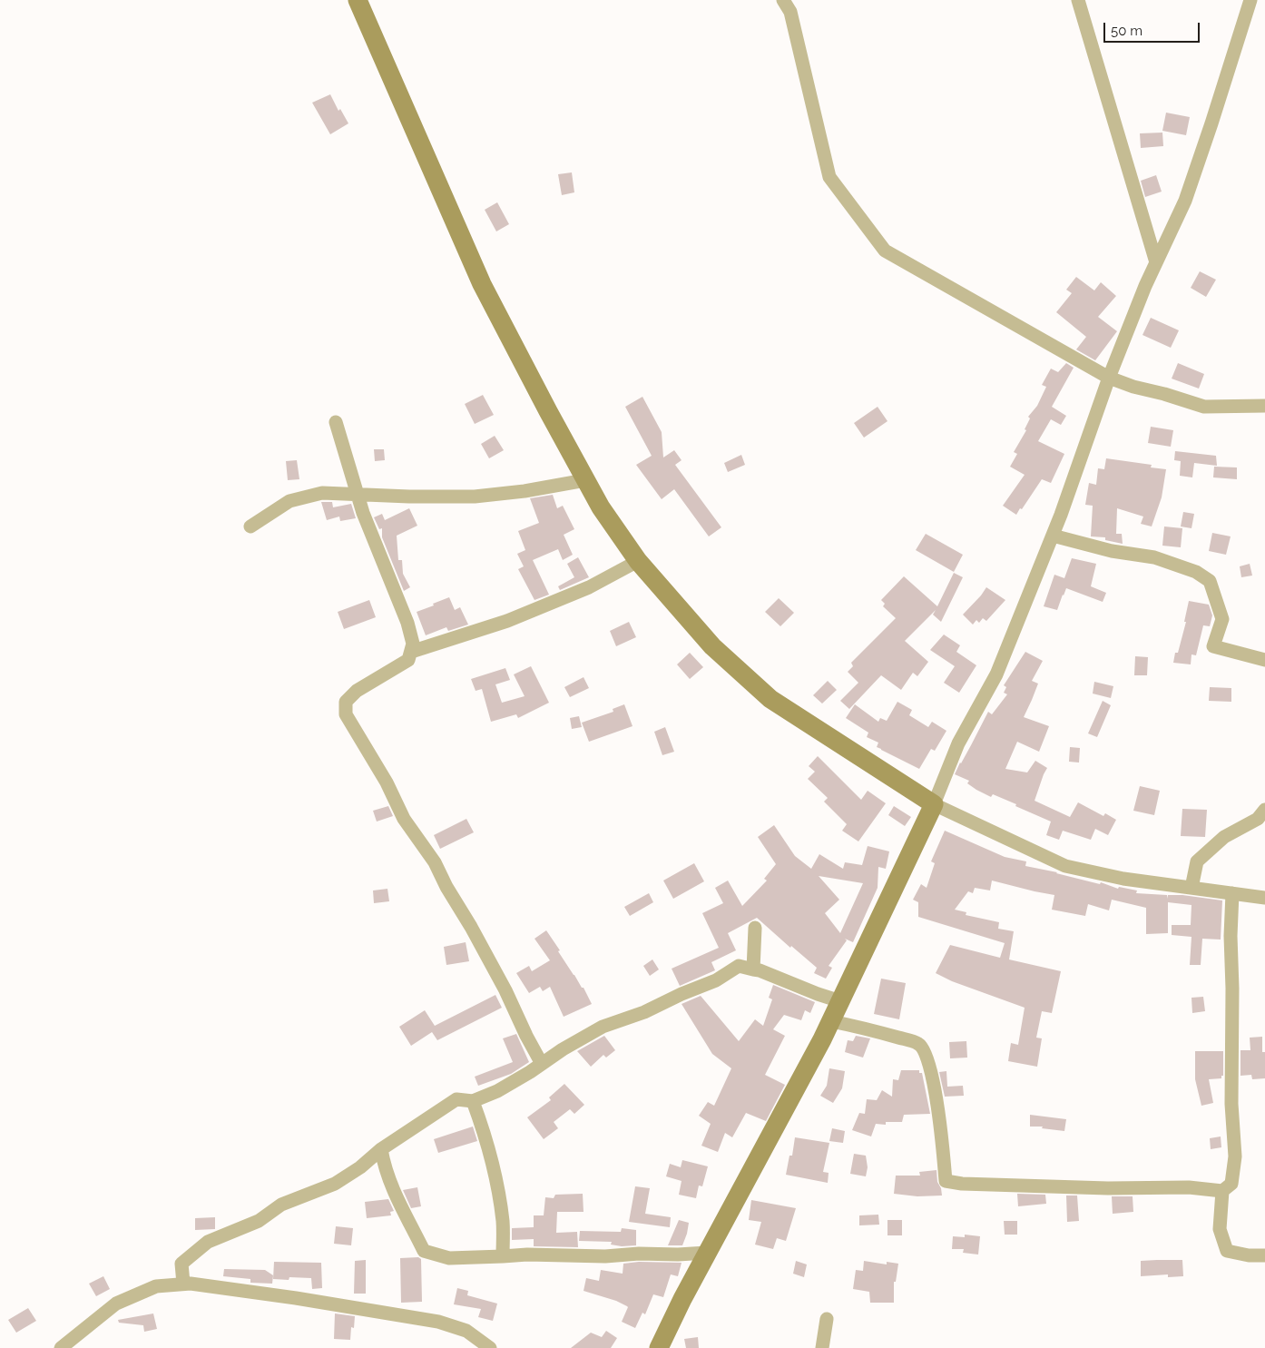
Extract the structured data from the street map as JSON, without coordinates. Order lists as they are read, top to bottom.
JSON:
{
  "scale_bar": "50 m"
}
